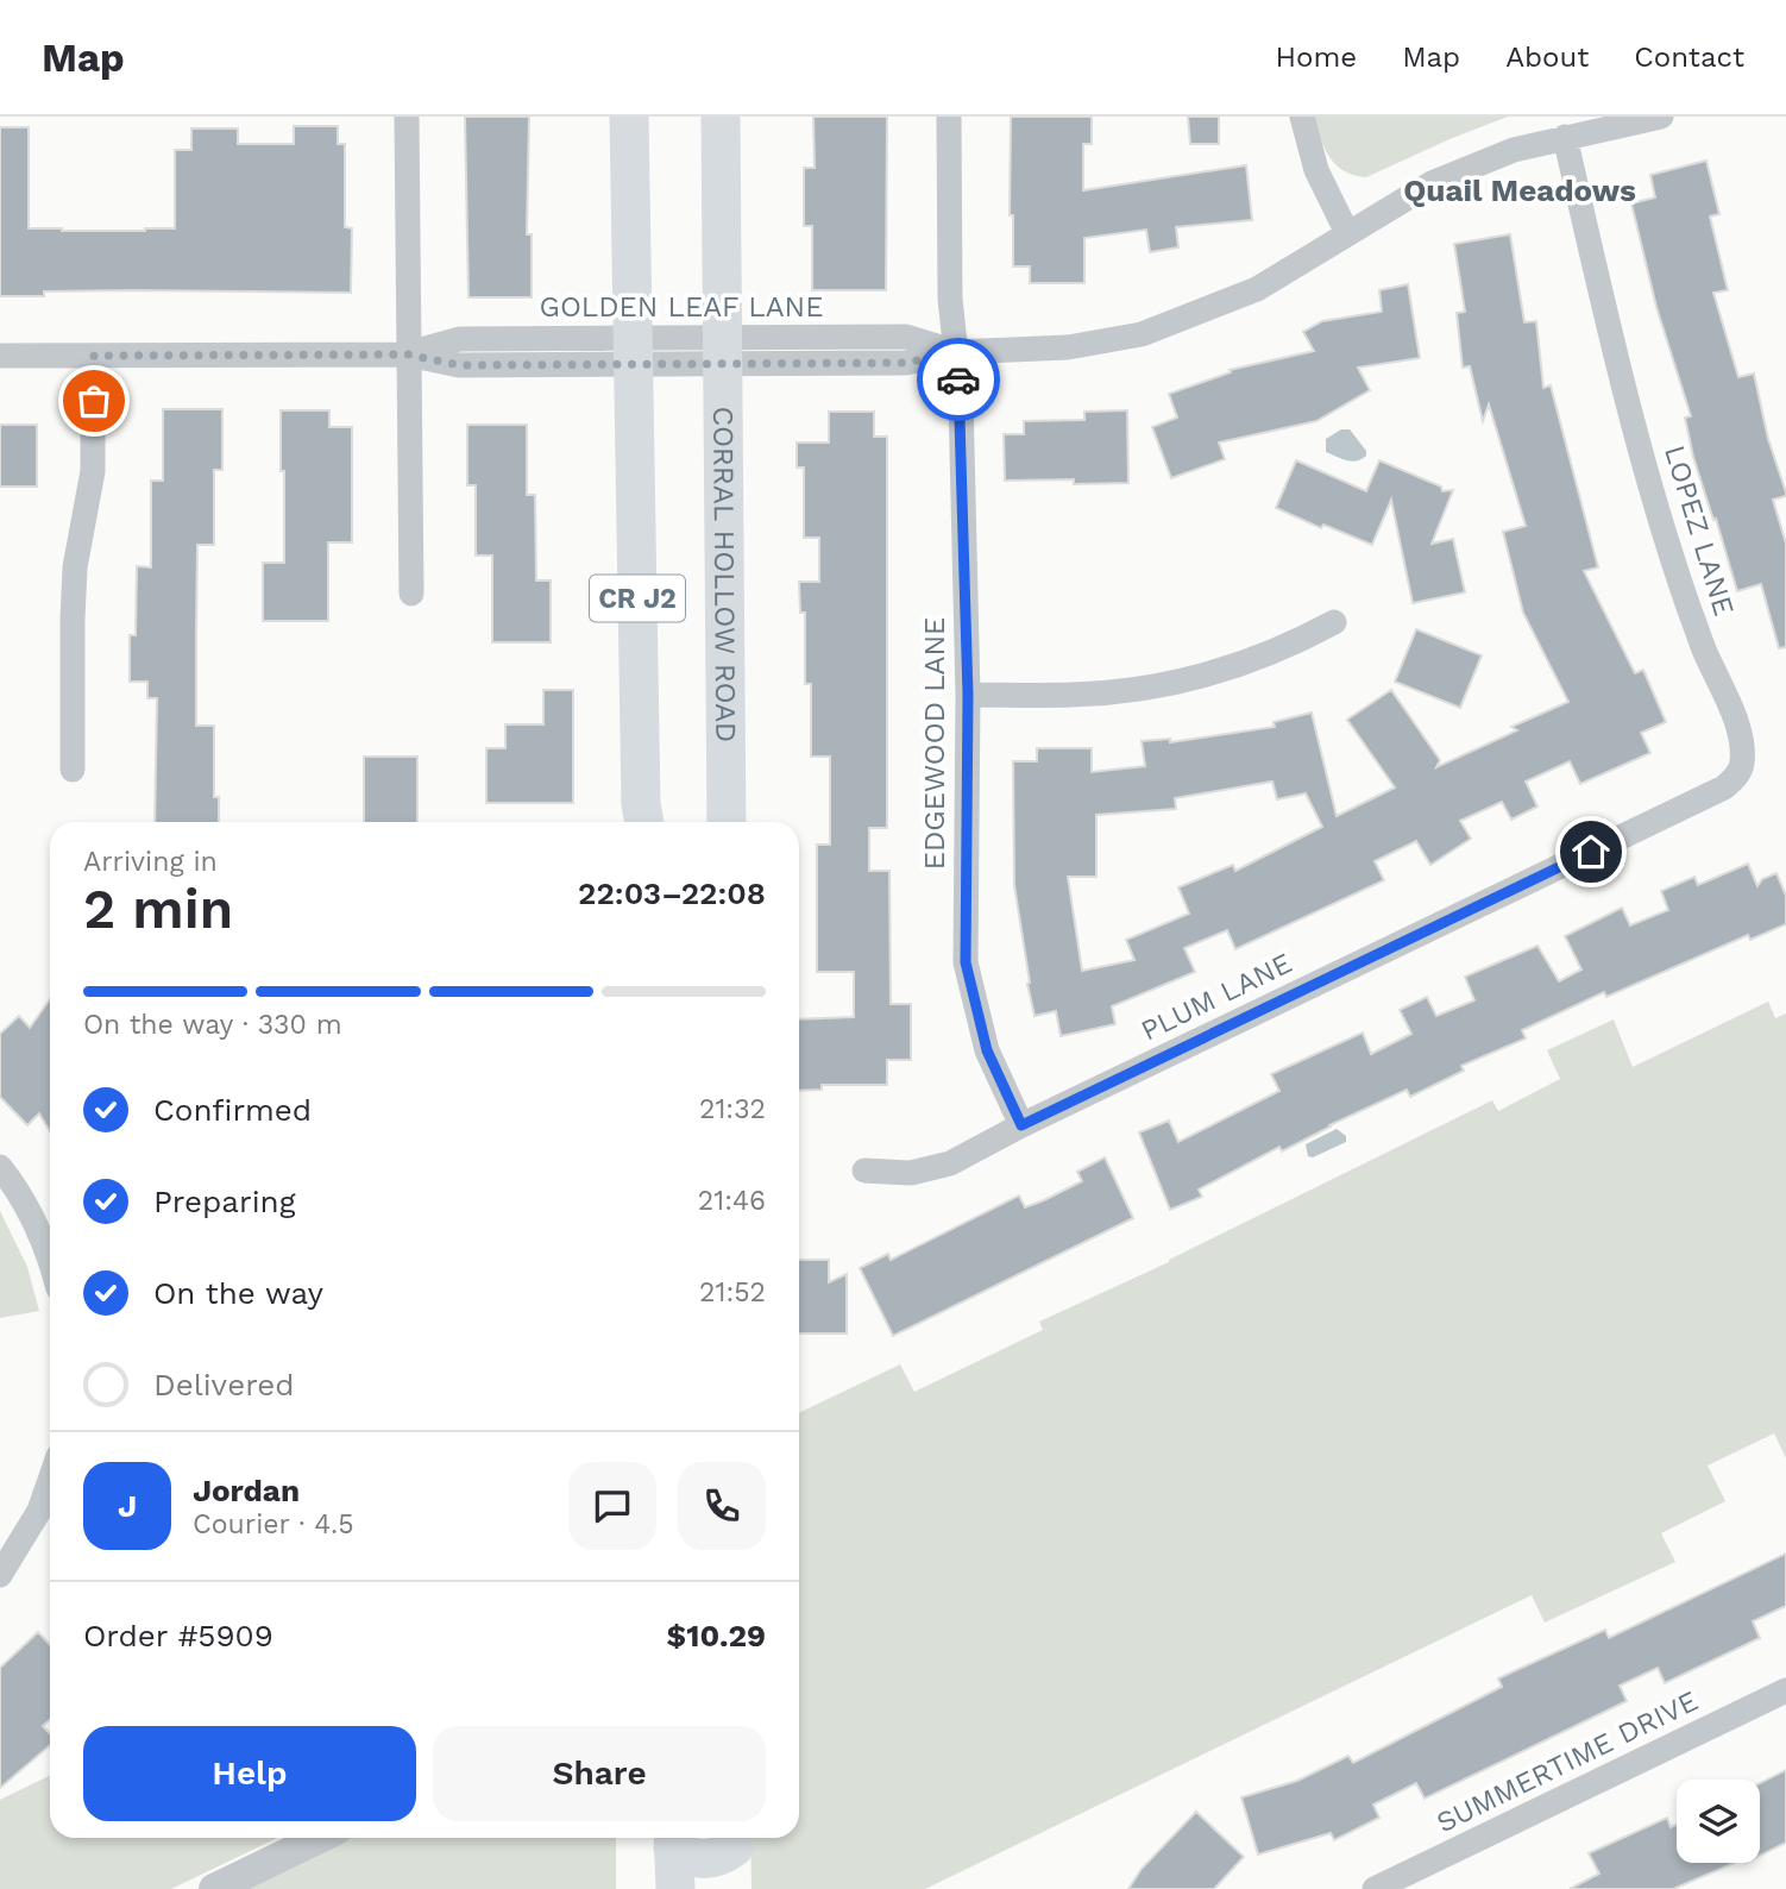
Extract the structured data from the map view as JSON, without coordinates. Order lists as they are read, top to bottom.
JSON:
{
  "streets": {
    "main road": ["CORRAL HOLLOW ROAD", "CR J2"],
    "street": [
      "GOLDEN LEAF LANE",
      "LOPEZ LANE",
      "EDGEWOOD LANE",
      "PLUM LANE",
      "SUMMERTIME DRIVE"
    ]
  },
  "crossings": [
    ["GOLDEN LEAF LANE", "LOPEZ LANE"],
    ["GOLDEN LEAF LANE", "CORRAL HOLLOW ROAD"],
    ["GOLDEN LEAF LANE", "CR J2"],
    ["GOLDEN LEAF LANE", "EDGEWOOD LANE"],
    ["LOPEZ LANE", "PLUM LANE"],
    ["EDGEWOOD LANE", "PLUM LANE"]
  ],
  "districts": ["Quail Meadows"],
  "page": {
    "header": "Map",
    "nav": [
      "Home",
      "Map",
      "About",
      "Contact"
    ],
    "heading": ["2 min", "Arriving in", "22:03–22:08"],
    "panel": [
      "Jordan",
      "Courier · 4.5",
      "Order #5909",
      "$10.29"
    ],
    "bar": "On the way · 330 m",
    "list": [
      ["Confirmed", "21:32"],
      ["Preparing", "21:46"],
      ["On the way", "21:52"],
      "Delivered"
    ],
    "round": "J",
    "buttons": ["Help", "Share"]
  }
}
